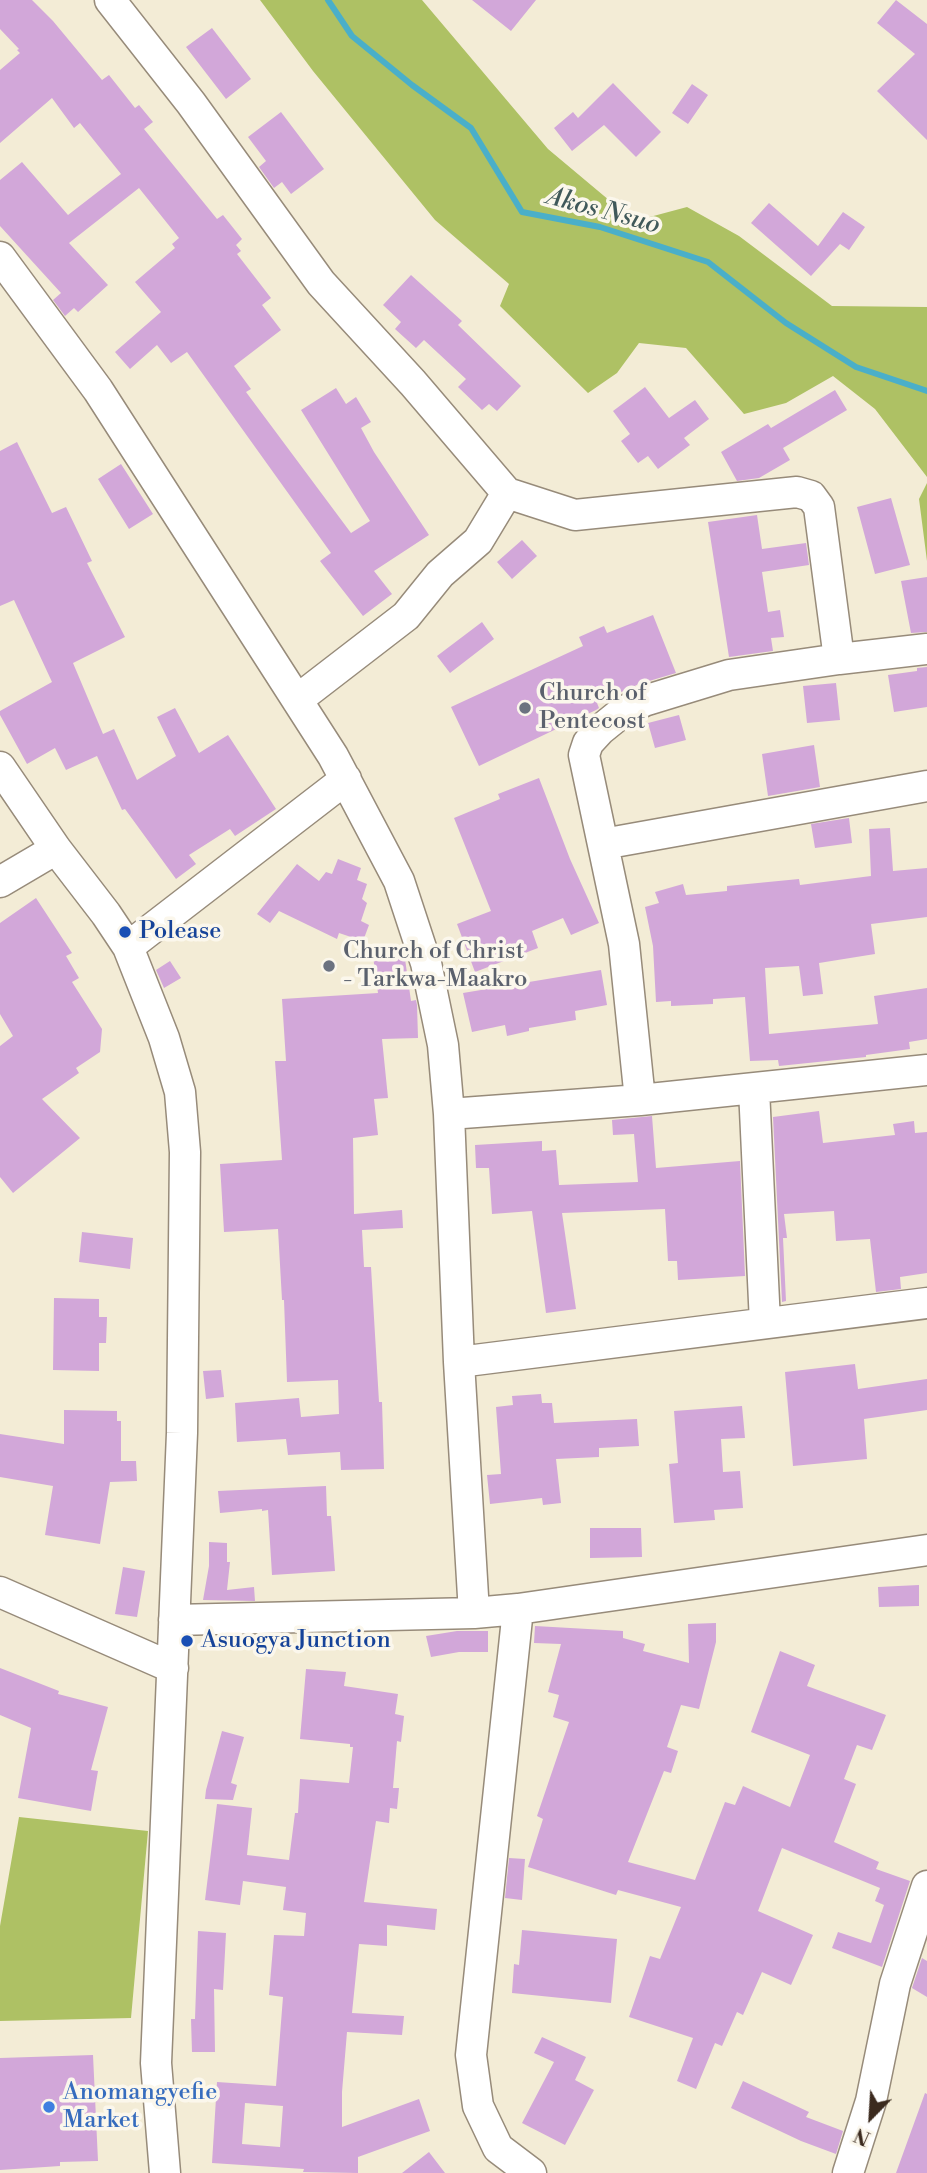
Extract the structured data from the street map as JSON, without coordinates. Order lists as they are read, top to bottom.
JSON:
{
  "water": ["Akos Nsuo"],
  "places": [
    "Church of Pentecost",
    "Polease",
    "Church of Christ - Tarkwa-Maakro",
    "Asuogya Junction",
    "Anomangyefie Market"
  ],
  "north": "bottom left"
}
